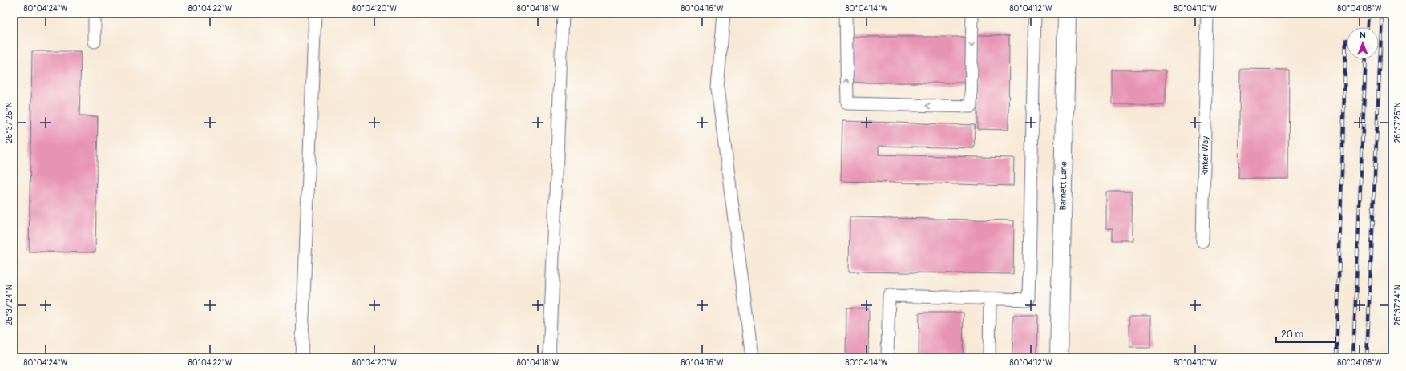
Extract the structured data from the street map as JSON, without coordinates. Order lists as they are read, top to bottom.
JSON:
{
  "streets": {
    "street": ["Barnett Lane"],
    "lane": ["Rinker Way"]
  },
  "scale_bar": "20 m",
  "north": "top",
  "coordinates": [
    "80°04'24\"W",
    "80°04'22\"W",
    "80°04'20\"W",
    "80°04'18\"W",
    "80°04'16\"W",
    "80°04'14\"W",
    "80°04'12\"W",
    "80°04'10\"W",
    "80°04'08\"W",
    "26°37'26\"N",
    "26°37'24\"N"
  ]
}
